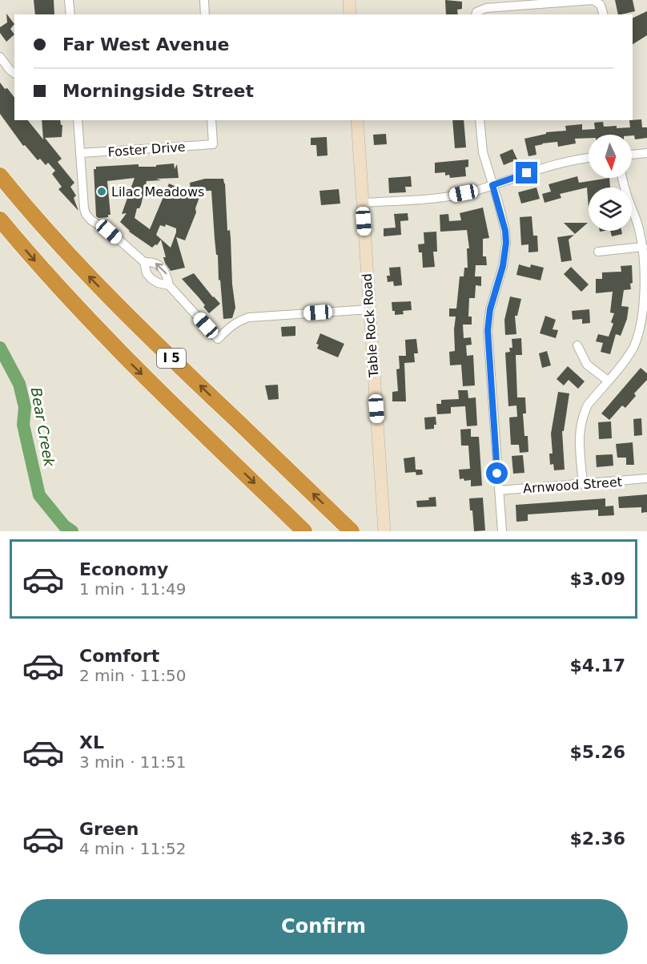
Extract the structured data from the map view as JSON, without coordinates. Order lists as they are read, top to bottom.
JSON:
{
  "streets": {
    "highway": ["I 5"],
    "main road": ["Table Rock Road"],
    "street": ["Foster Drive", "Arnwood Street"]
  },
  "water": ["Bear Creek"],
  "places": ["Lilac Meadows"],
  "north": "bottom",
  "page": {
    "banner": ["Far West Avenue", "Morningside Street"],
    "list": [
      {
        "name": "Economy",
        "note": "1 min · 11:49",
        "value": "$3.09"
      },
      {
        "name": "Comfort",
        "note": "2 min · 11:50",
        "value": "$4.17"
      },
      {
        "name": "XL",
        "note": "3 min · 11:51",
        "value": "$5.26"
      },
      {
        "name": "Green",
        "note": "4 min · 11:52",
        "value": "$2.36"
      }
    ],
    "buttons": "Confirm"
  }
}
